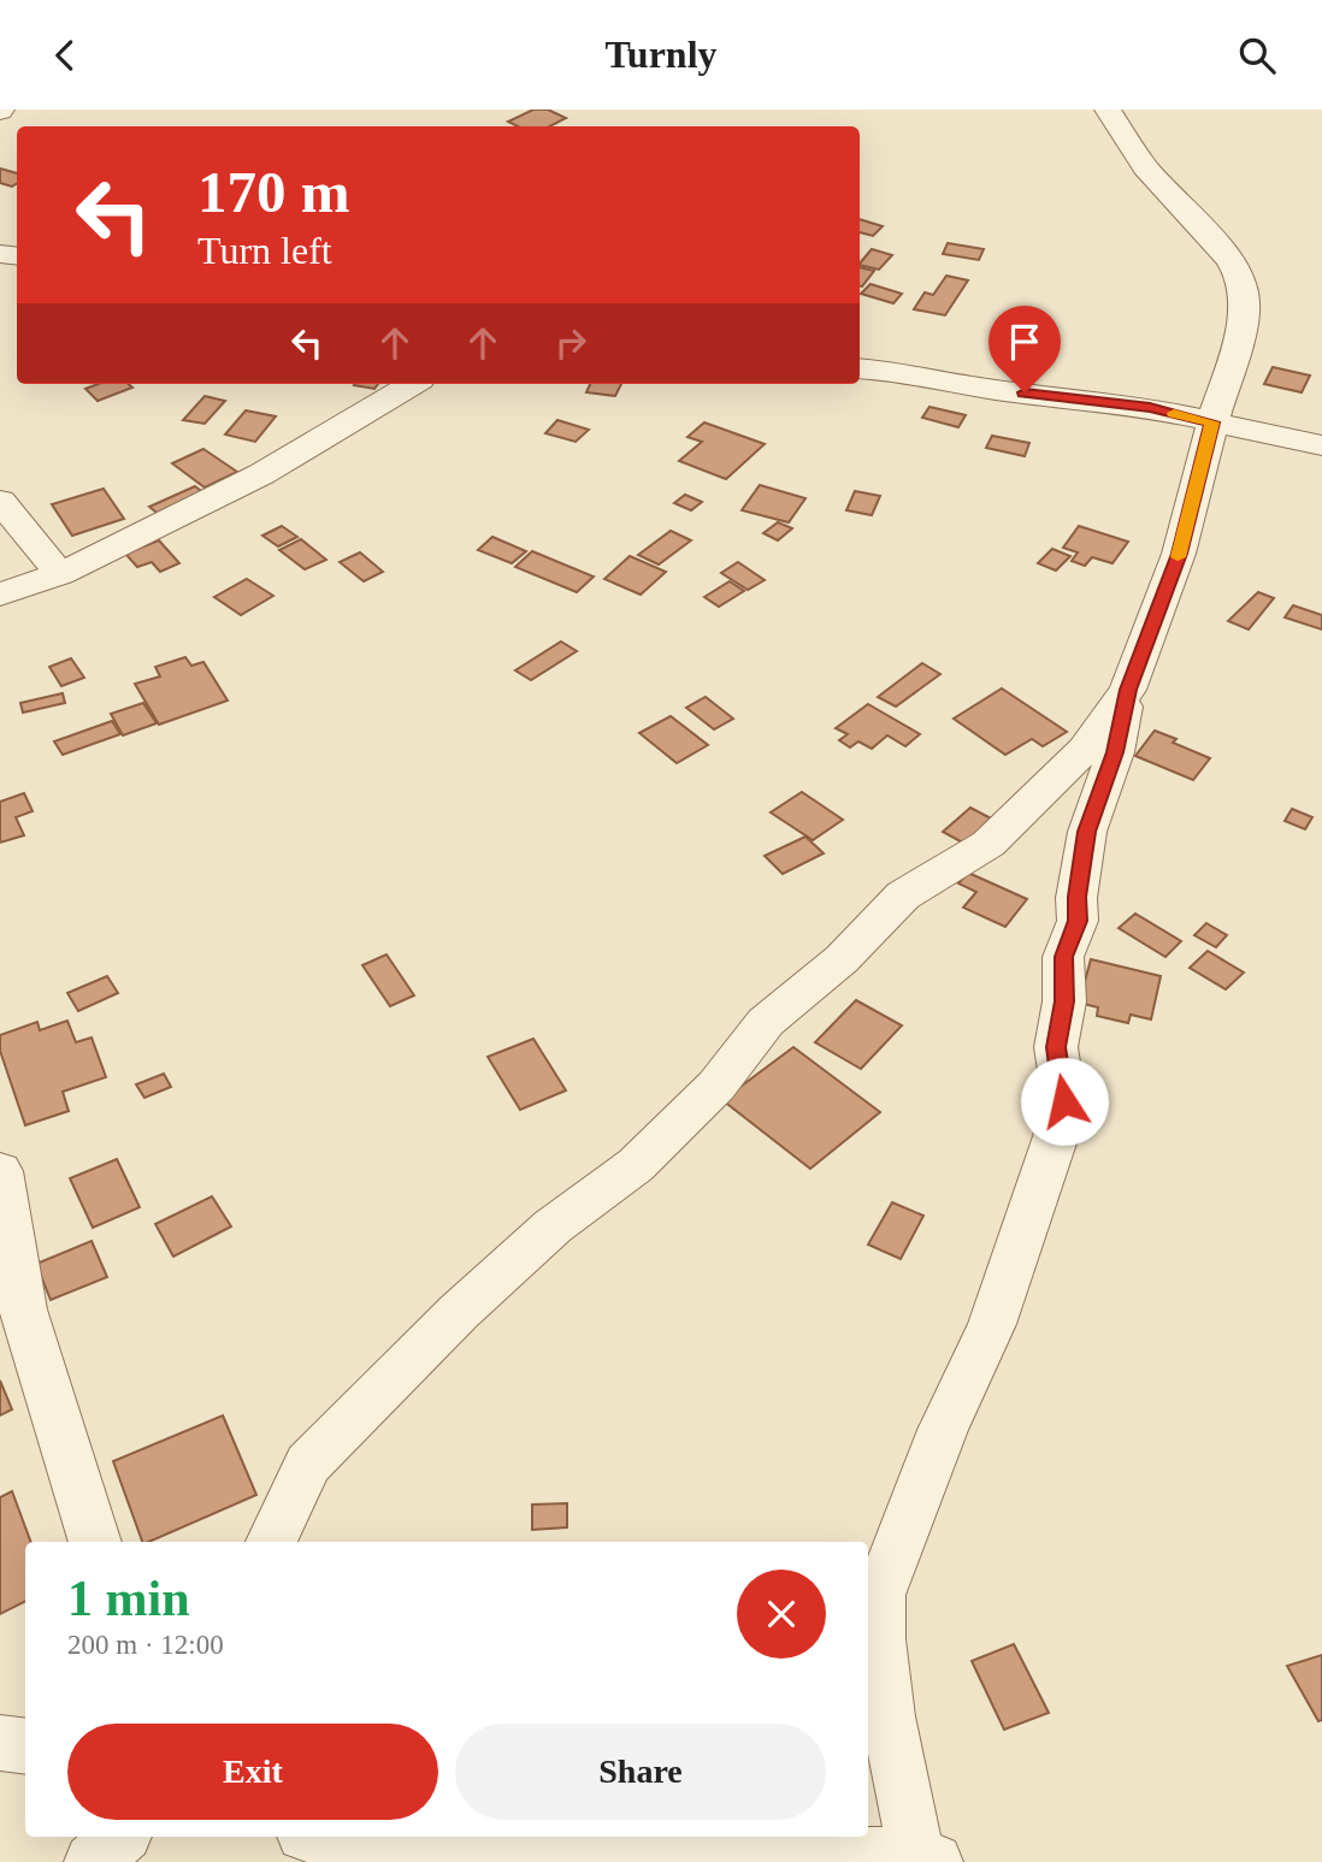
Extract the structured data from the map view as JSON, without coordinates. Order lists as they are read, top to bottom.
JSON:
{
  "page": {
    "header": "Turnly",
    "turn": ["170 m", "Turn left"],
    "heading": ["1 min", "200 m · 12:00"],
    "buttons": ["Exit", "Share"]
  }
}
